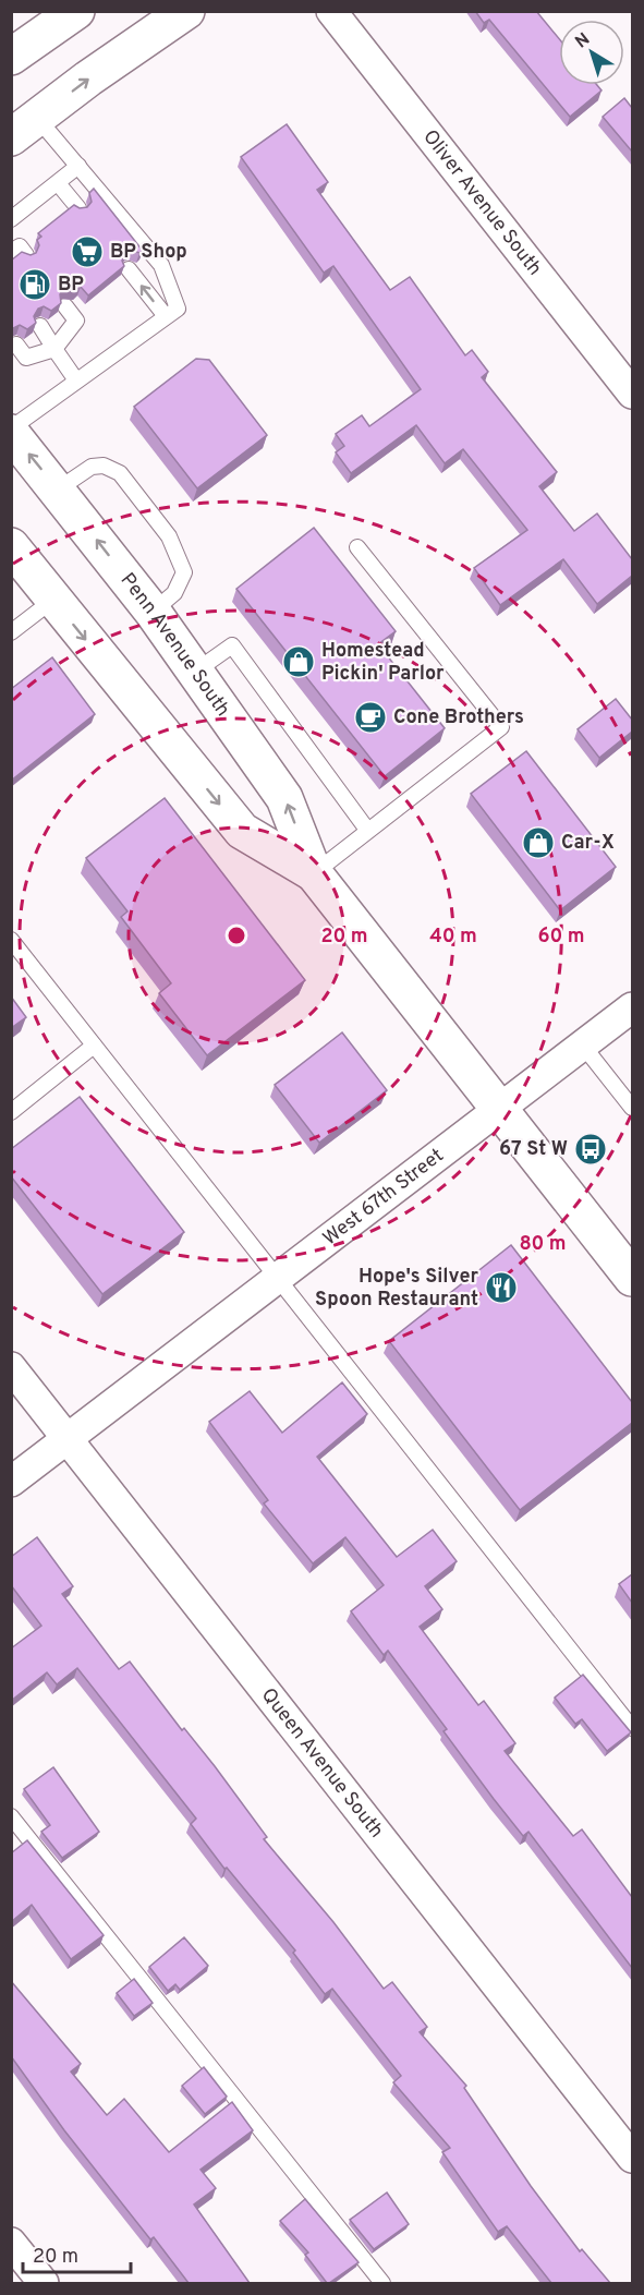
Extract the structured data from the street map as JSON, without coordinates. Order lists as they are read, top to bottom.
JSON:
{
  "streets": {
    "main road": ["Penn Avenue South"],
    "street": ["Oliver Avenue South", "West 67th Street", "Queen Avenue South"]
  },
  "crossings": [
    ["Penn Avenue South", "West 67th Street"],
    ["West 67th Street", "Queen Avenue South"]
  ],
  "places": {
    "supermarket": ["BP Shop"],
    "fuel station": ["BP"],
    "shop": ["Homestead Pickin' Parlor", "Car-X"],
    "cafe": ["Cone Brothers"],
    "bus stop": ["67 St W"],
    "restaurant": ["Hope's Silver Spoon Restaurant"]
  },
  "scale_bar": "20 m",
  "north": "top left",
  "rings": [
    "20 m",
    "40 m",
    "60 m",
    "80 m"
  ]
}
